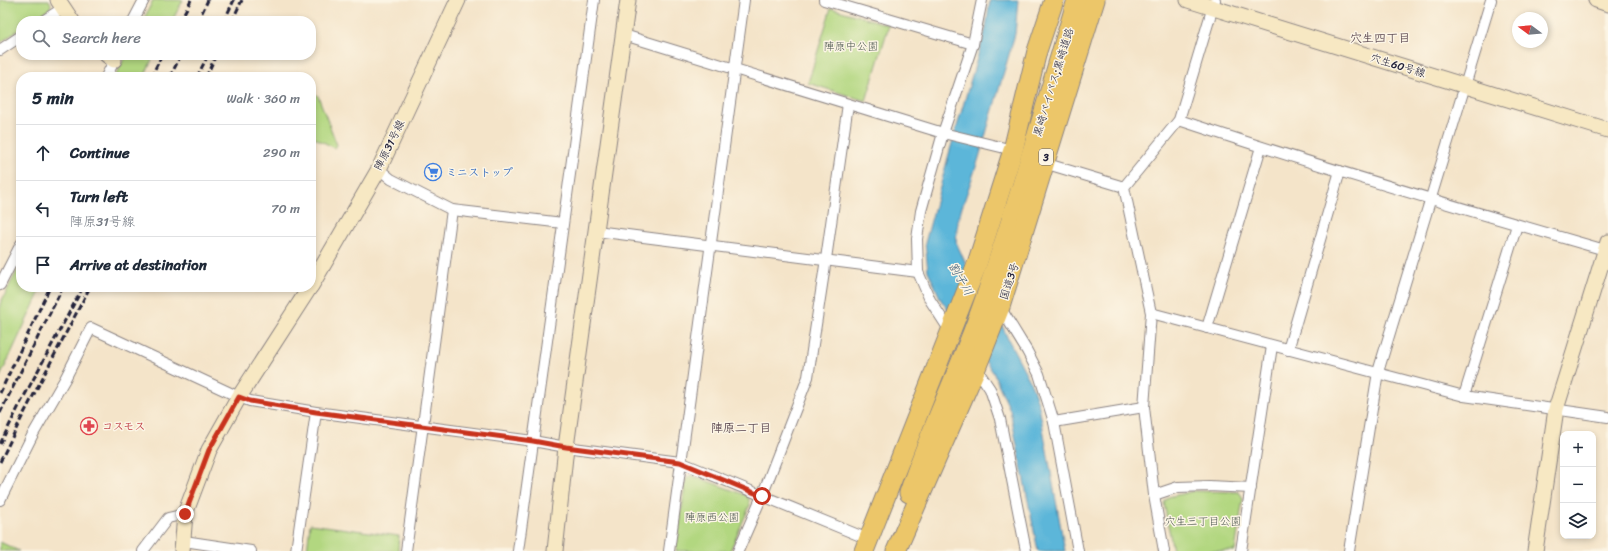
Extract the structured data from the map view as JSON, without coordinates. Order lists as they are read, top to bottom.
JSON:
{
  "streets": {
    "highway": ["黒崎バイパス;黒崎道路", "3", "国道3号"],
    "street": ["穴生60号線", "陣原31号線"]
  },
  "crossings": [
    ["黒崎バイパス;黒崎道路", "国道3号"]
  ],
  "districts": ["穴生四丁目", "陣原二丁目"],
  "water": ["割子川"],
  "parks": ["陣原中公園", "陣原西公園", "穴生三丁目公園"],
  "places": {
    "supermarket": ["ミニストップ"],
    "pharmacy": ["コスモス"]
  },
  "north": "left",
  "page": {
    "search": "Search here",
    "heading": ["5 min", "Walk · 360 m"],
    "list": [
      ["Continue", "290 m"],
      ["Turn left", "陣原31号線", "70 m"],
      "Arrive at destination"
    ],
    "map_buttons": ["+", "−"]
  }
}
